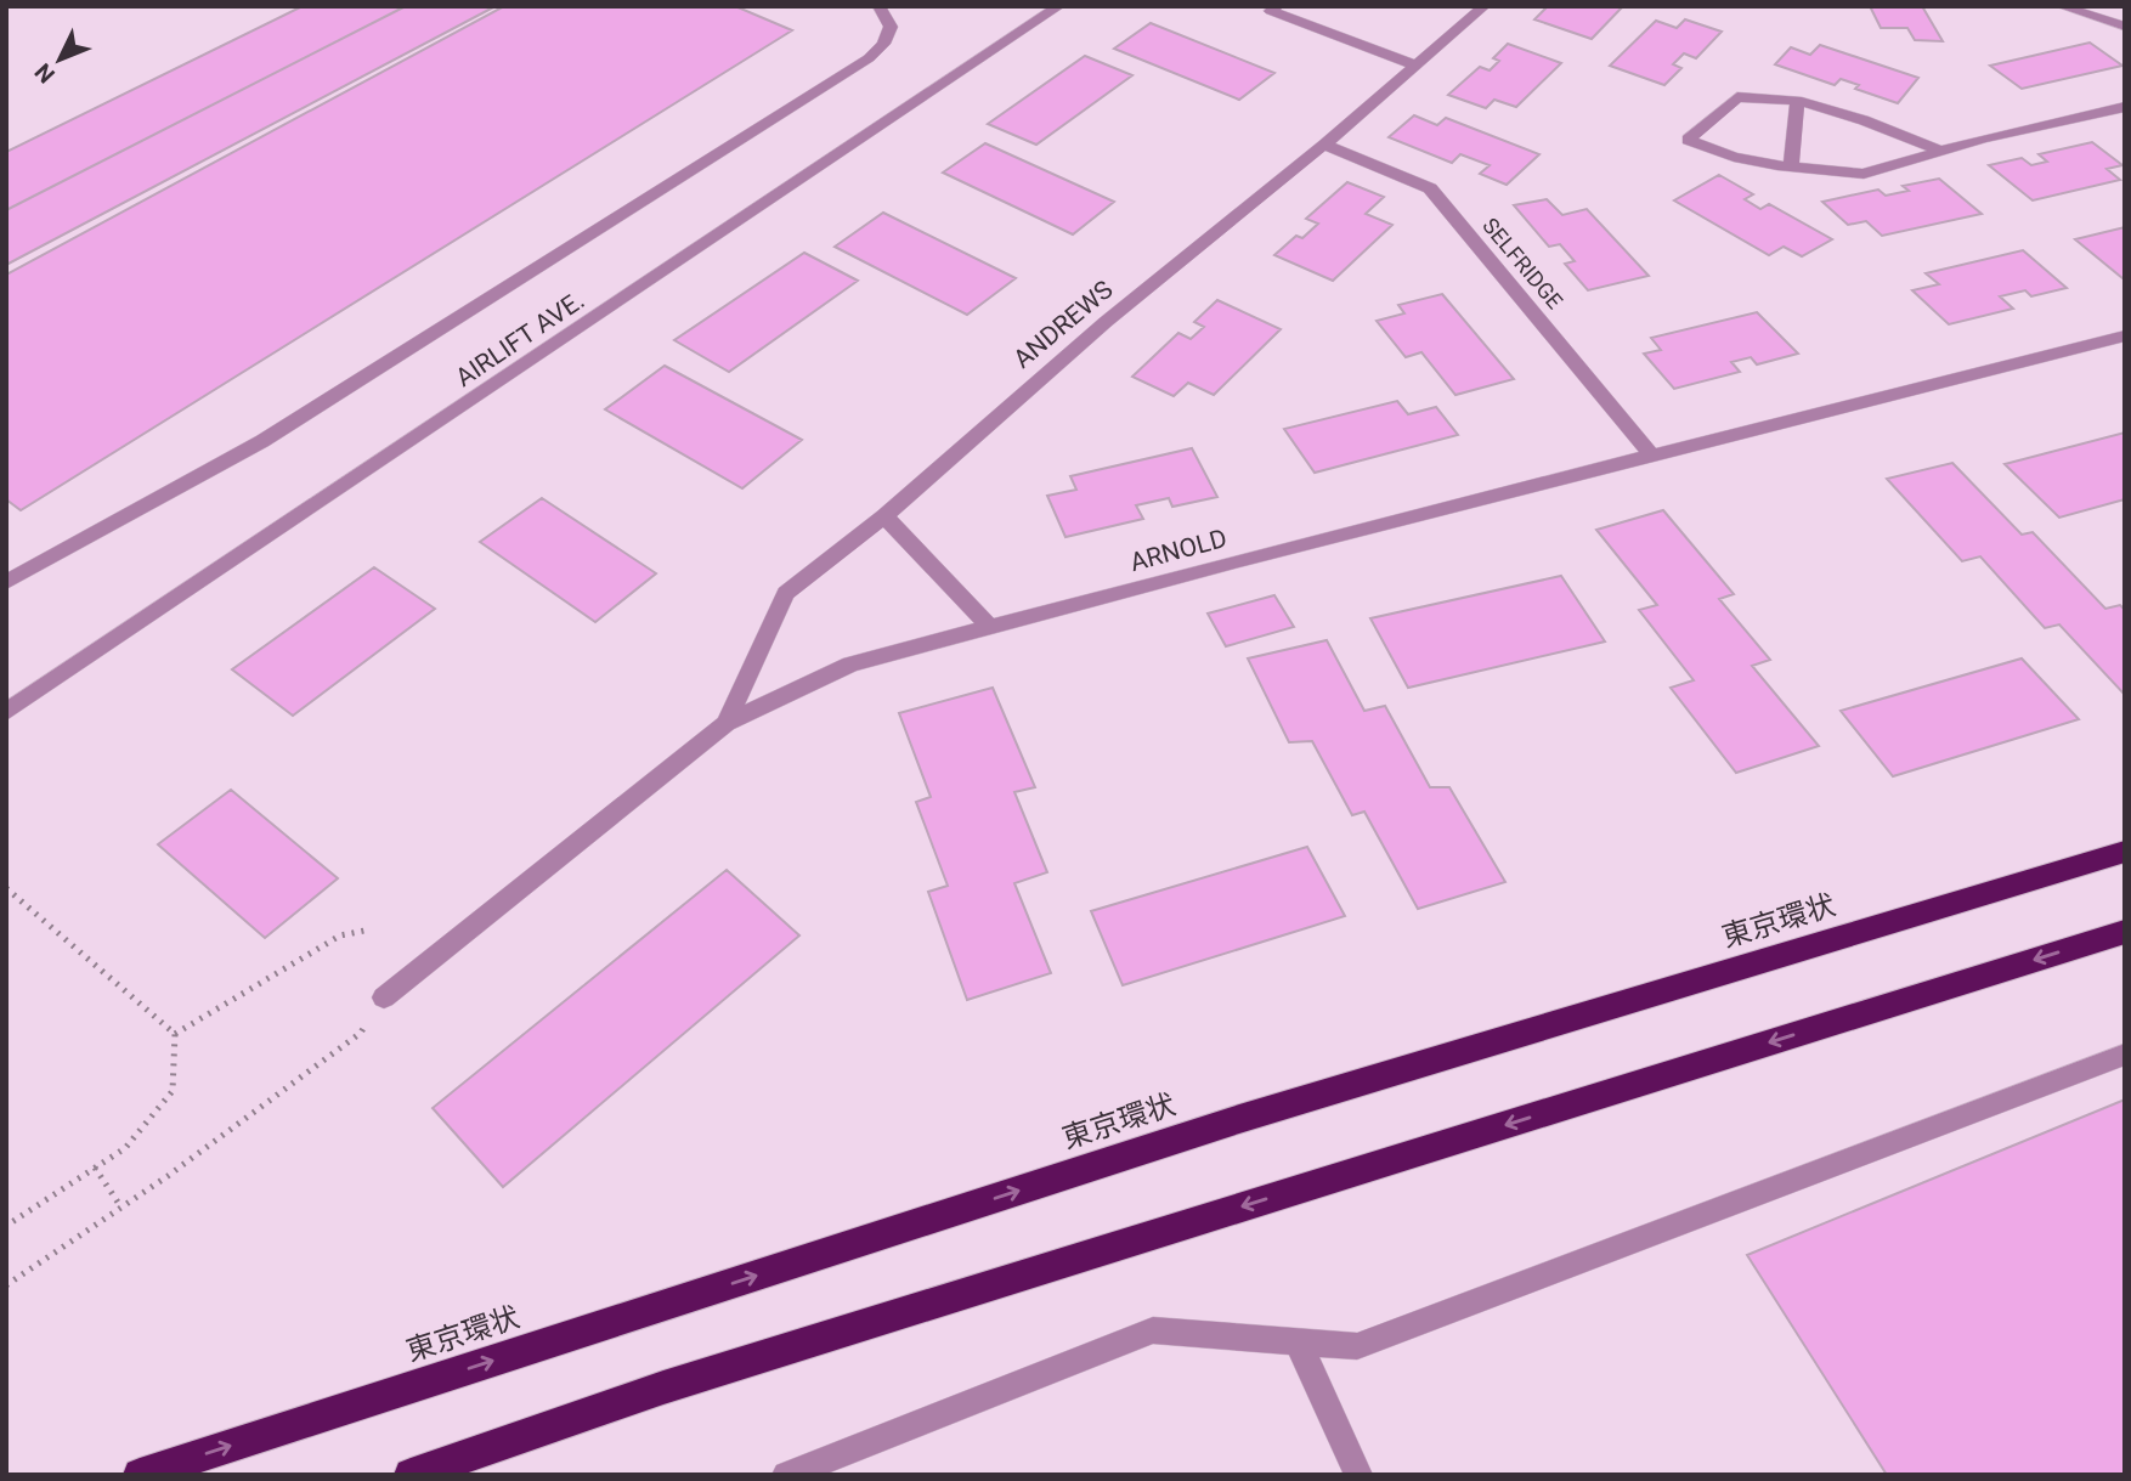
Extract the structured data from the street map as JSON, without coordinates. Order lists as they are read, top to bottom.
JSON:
{
  "streets": {
    "highway": ["東京環状"],
    "lane": [
      "SELFRIDGE",
      "ANDREWS",
      "AIRLIFT AVE.",
      "ARNOLD"
    ]
  },
  "crossings": [
    ["SELFRIDGE", "ANDREWS"],
    ["SELFRIDGE", "ARNOLD"],
    ["ANDREWS", "ARNOLD"]
  ],
  "north": "bottom left"
}
